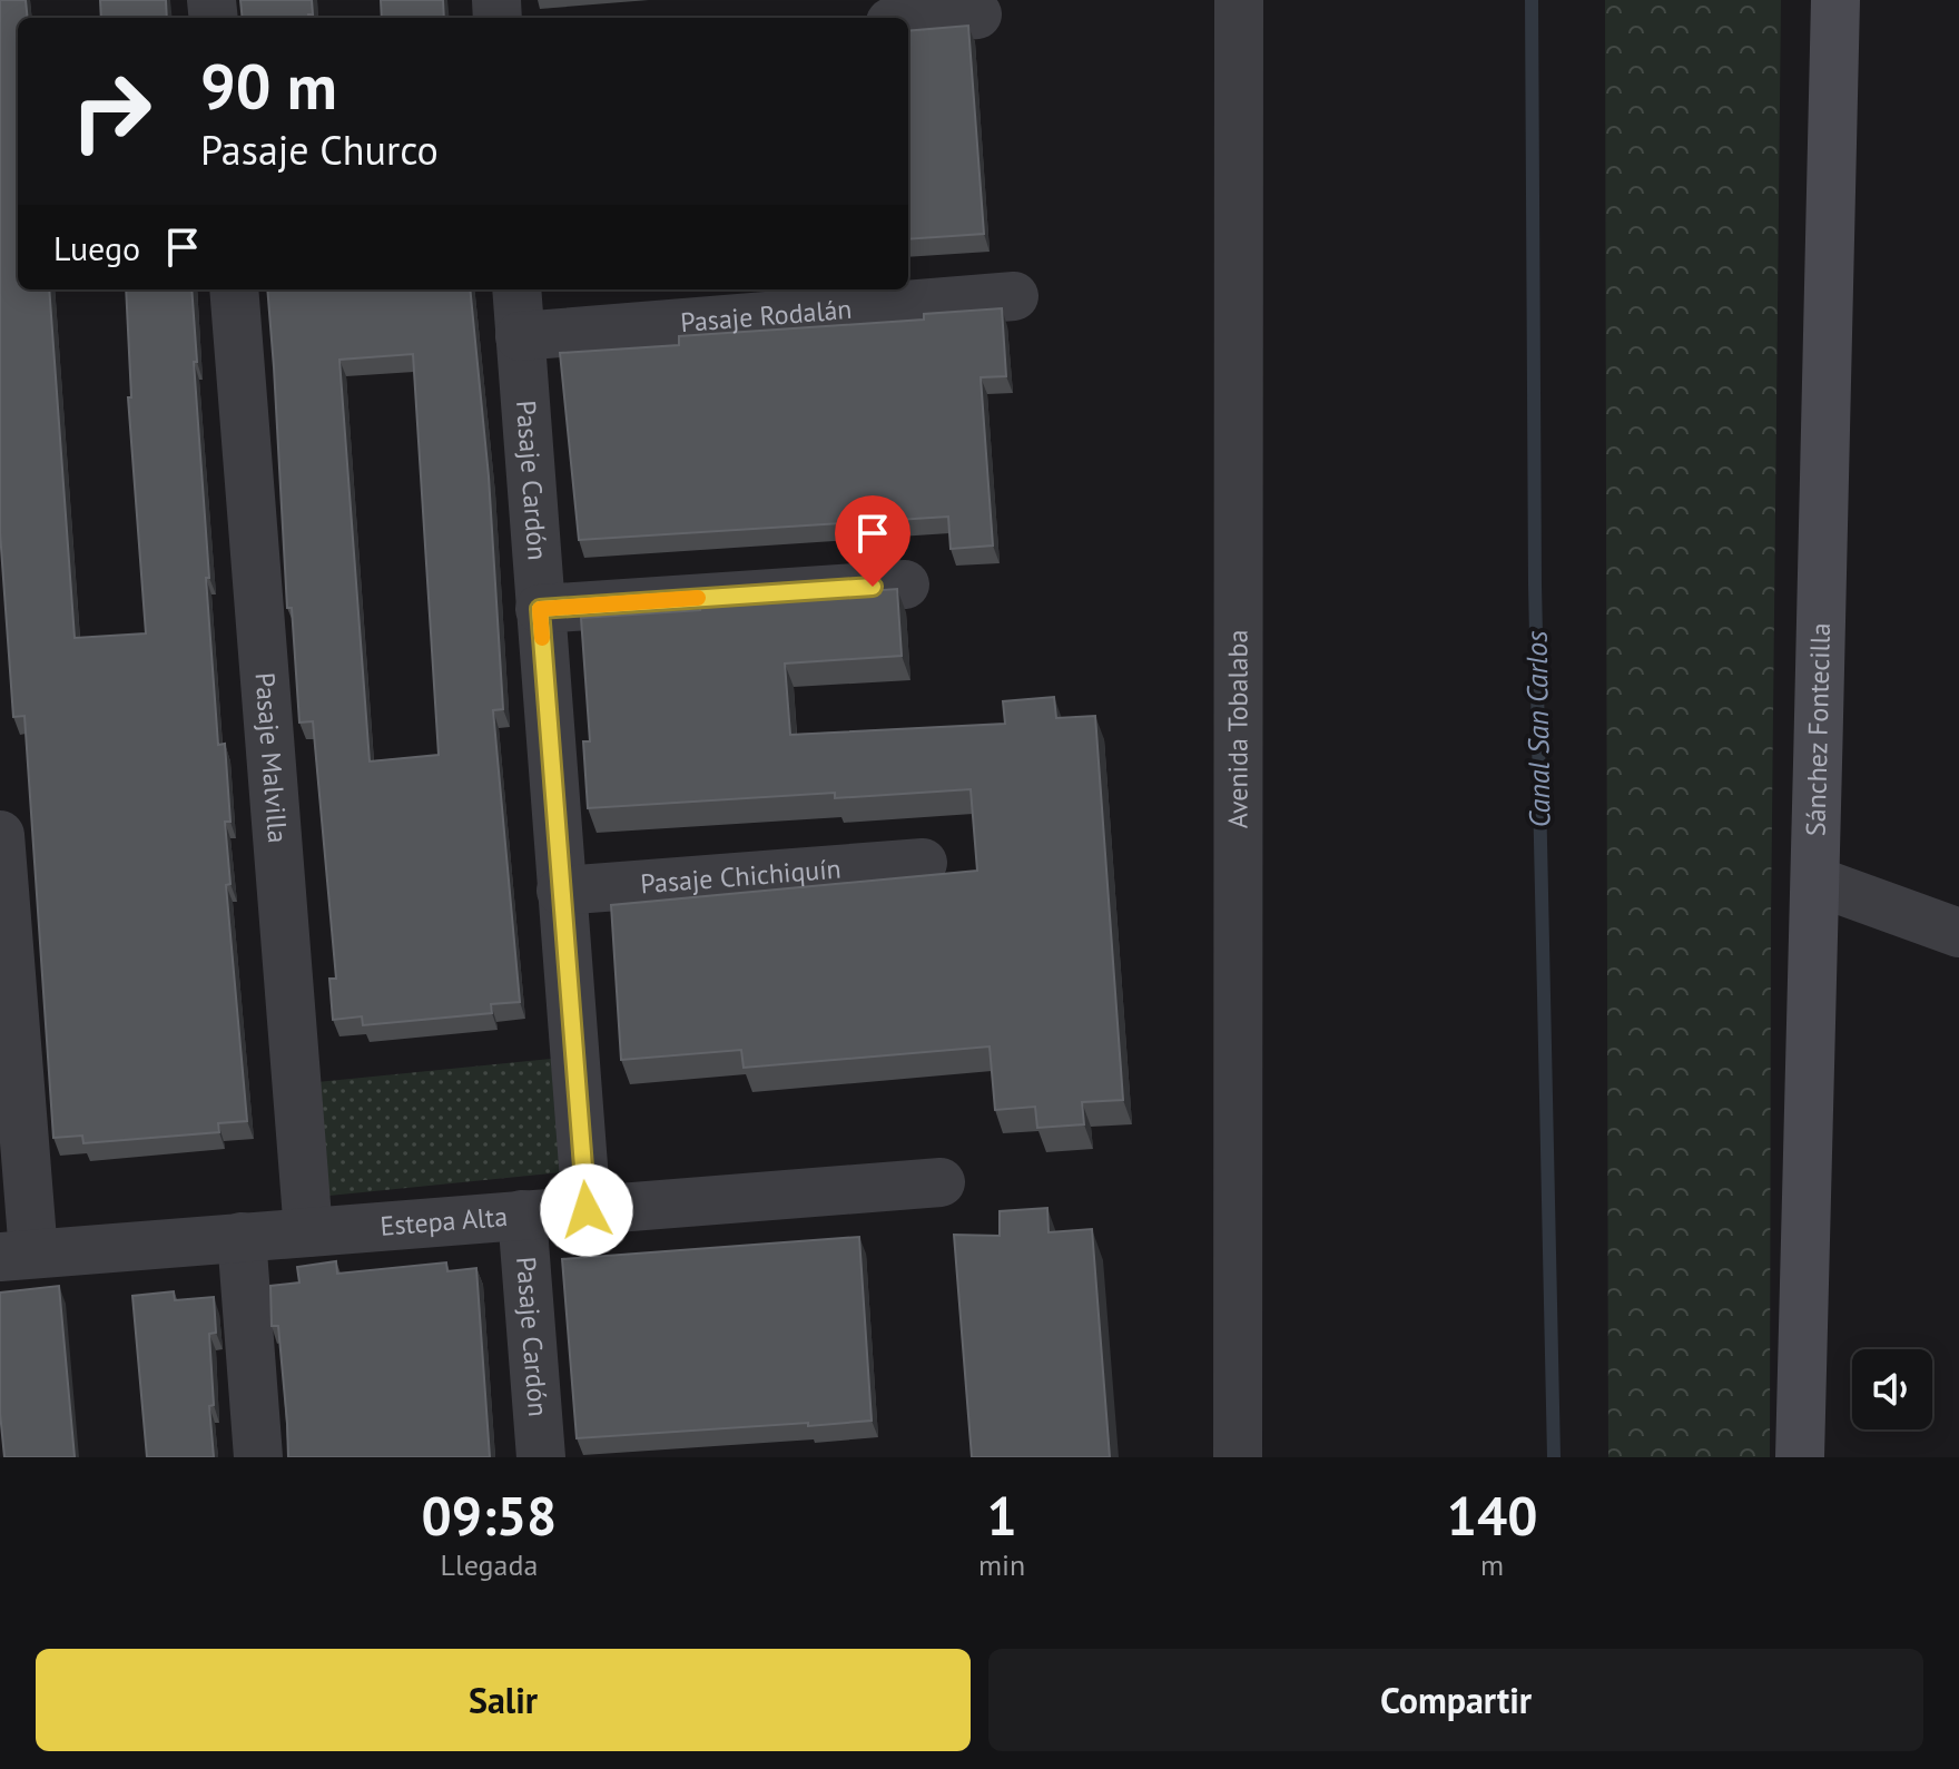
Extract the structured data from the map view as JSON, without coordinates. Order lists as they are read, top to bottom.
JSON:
{
  "streets": {
    "street": [
      "Pasaje Rodalán",
      "Pasaje Cardón",
      "Avenida Tobalaba",
      "Sánchez Fontecilla",
      "Pasaje Malvilla",
      "Pasaje Chichiquín",
      "Estepa Alta"
    ]
  },
  "crossings": [
    ["Pasaje Rodalán", "Pasaje Cardón"],
    ["Pasaje Cardón", "Pasaje Chichiquín"],
    ["Pasaje Cardón", "Estepa Alta"],
    ["Pasaje Malvilla", "Estepa Alta"]
  ],
  "water": ["Canal San Carlos"],
  "page": {
    "turn": ["90 m", "Pasaje Churco"],
    "then": "Luego",
    "eta": [
      "09:58",
      "Llegada",
      "1",
      "min",
      "140",
      "m"
    ],
    "buttons": ["Salir", "Compartir"]
  }
}
